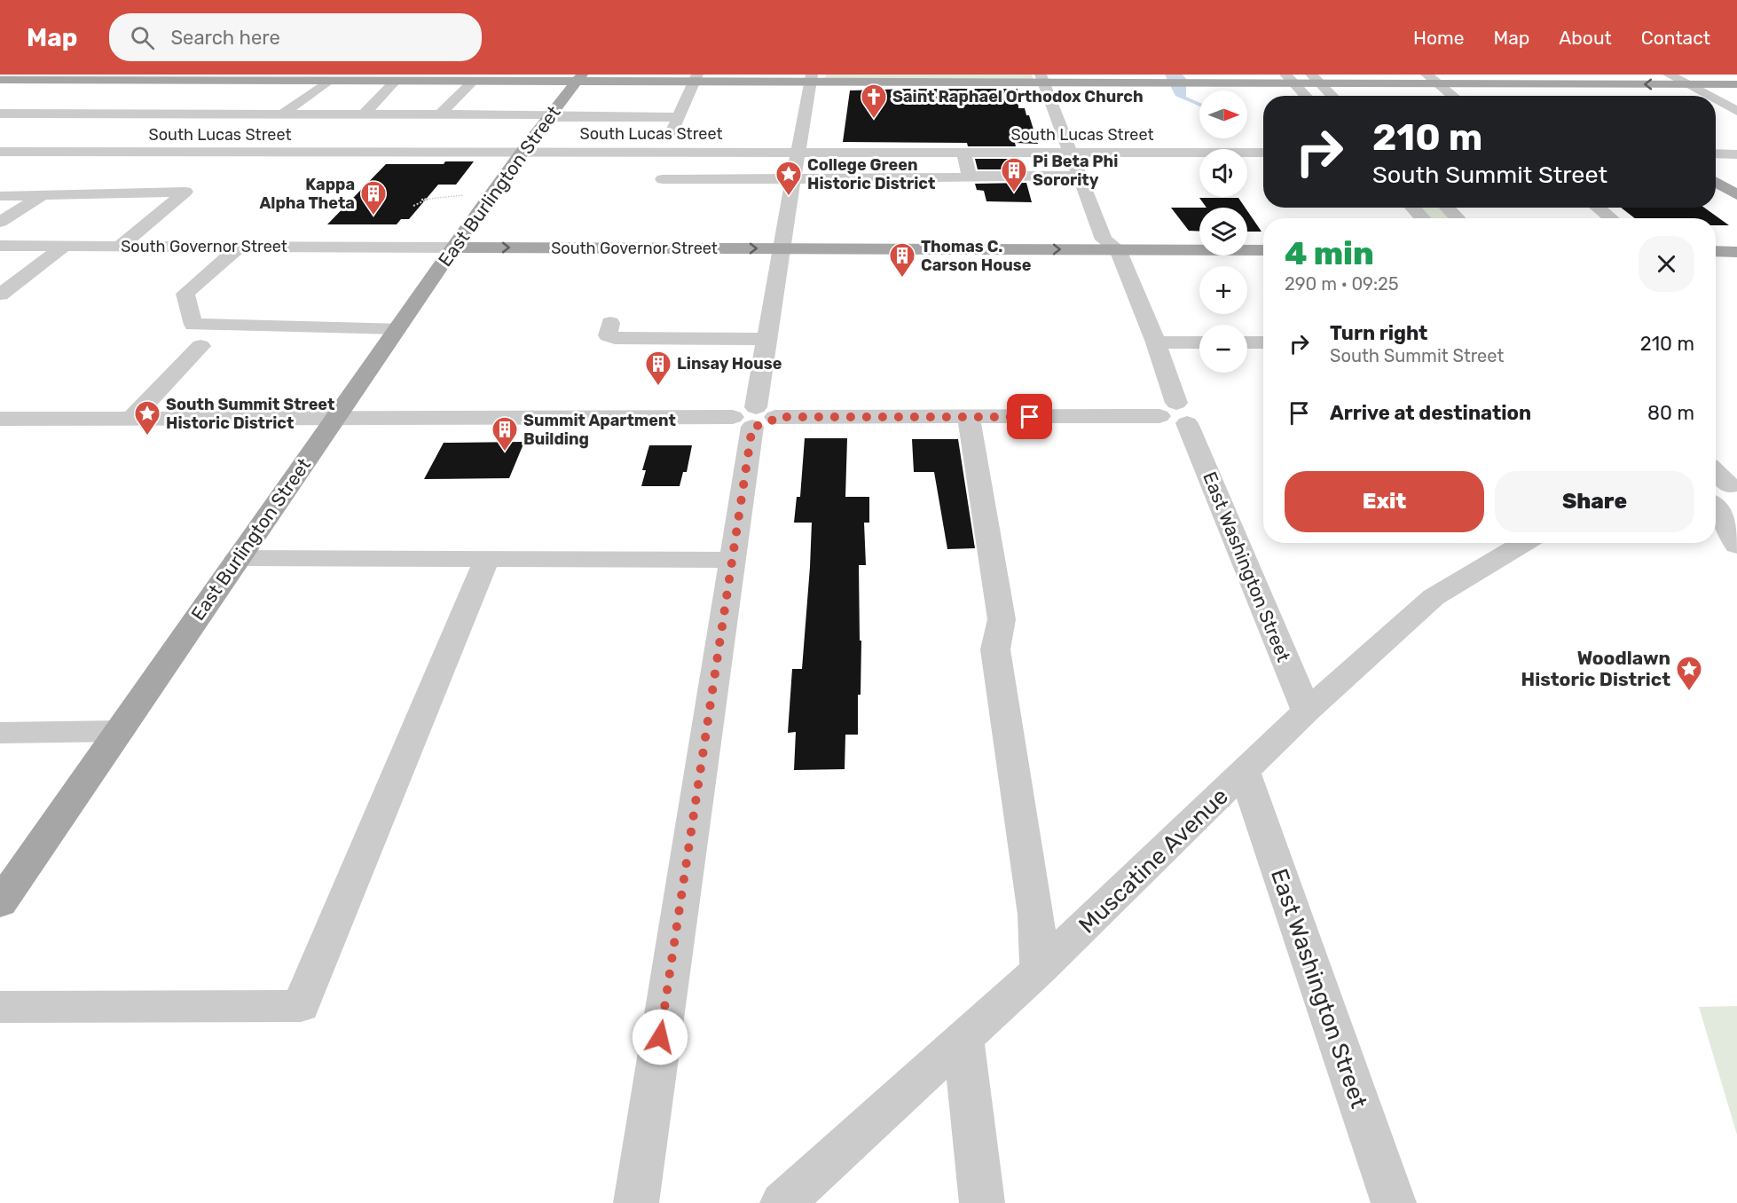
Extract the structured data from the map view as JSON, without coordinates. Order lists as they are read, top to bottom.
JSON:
{
  "streets": {
    "main road": ["East Burlington Street", "South Governor Street"],
    "street": ["South Lucas Street", "East Washington Street", "Muscatine Avenue"]
  },
  "crossings": [
    ["South Lucas Street", "East Burlington Street"],
    ["South Lucas Street", "East Washington Street"],
    ["East Burlington Street", "South Governor Street"],
    ["South Governor Street", "East Washington Street"],
    ["East Washington Street", "Muscatine Avenue"]
  ],
  "places": {
    "church": ["Saint Raphael Orthodox Church"],
    "building": [
      "Pi Beta Phi Sorority",
      "Kappa Alpha Theta",
      "Thomas C. Carson House",
      "Linsay House",
      "Summit Apartment Building"
    ],
    "place": ["College Green Historic District", "South Summit Street Historic District", "Woodlawn Historic District"]
  },
  "north": "right",
  "page": {
    "header": "Map",
    "search": "Search here",
    "nav": [
      "Home",
      "Map",
      "About",
      "Contact"
    ],
    "map_buttons": ["+", "−"],
    "turn": ["210 m", "South Summit Street"],
    "heading": ["4 min", "290 m · 09:25"],
    "list": [
      {
        "name": "Turn right",
        "note": "South Summit Street",
        "value": "210 m"
      },
      {
        "name": "Arrive at destination",
        "value": "80 m"
      }
    ],
    "buttons": ["Exit", "Share"]
  }
}
